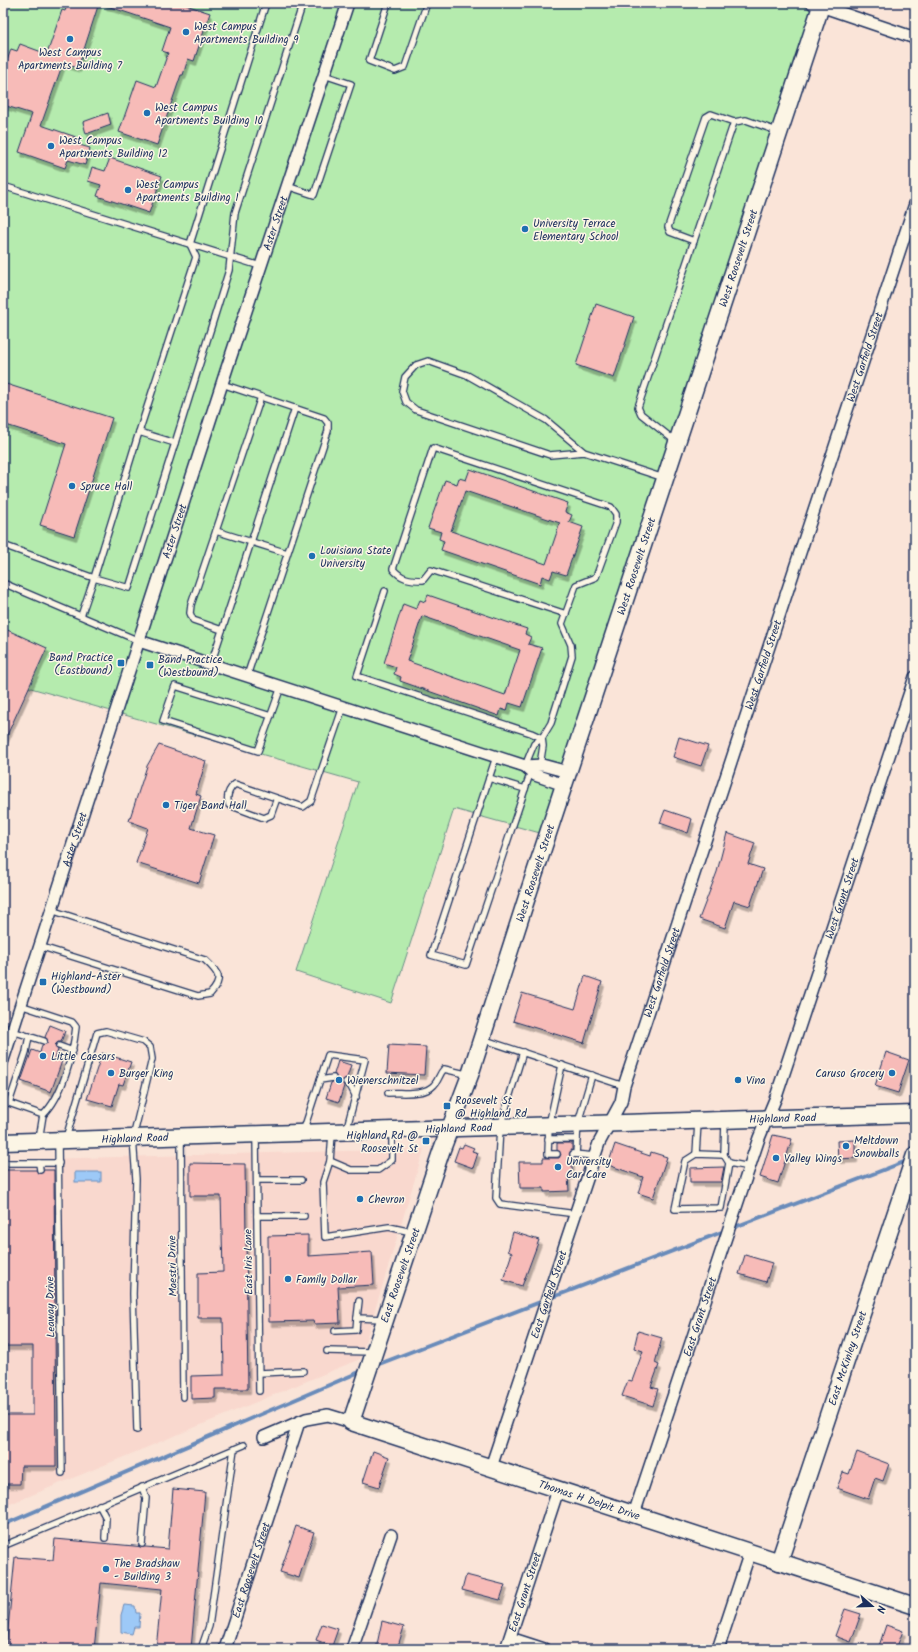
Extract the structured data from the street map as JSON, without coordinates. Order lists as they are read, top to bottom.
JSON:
{
  "streets": {
    "main road": [
      "West Roosevelt Street",
      "Highland Road",
      "East Roosevelt Street",
      "East McKinley Street",
      "Thomas H Delpit Drive"
    ],
    "street": [
      "Aster Street",
      "West Garfield Street",
      "West Grant Street",
      "East Garfield Street",
      "East Grant Street"
    ],
    "lane": ["East Iris Lane", "Maestri Drive", "Leaway Drive"]
  },
  "crossings": [
    ["West Roosevelt Street", "Highland Road"],
    ["West Roosevelt Street", "East Roosevelt Street"],
    ["West Garfield Street", "Highland Road"],
    ["West Garfield Street", "East Garfield Street"],
    ["West Grant Street", "Highland Road"],
    ["West Grant Street", "East Grant Street"],
    ["Highland Road", "East Iris Lane"],
    ["Highland Road", "Maestri Drive"],
    ["Highland Road", "East Roosevelt Street"],
    ["Highland Road", "East Garfield Street"],
    ["Highland Road", "Leaway Drive"],
    ["Highland Road", "East Grant Street"],
    ["East Roosevelt Street", "Thomas H Delpit Drive"],
    ["East Garfield Street", "Thomas H Delpit Drive"],
    ["East Grant Street", "Thomas H Delpit Drive"],
    ["East McKinley Street", "Thomas H Delpit Drive"]
  ],
  "places": {
    "other": [
      "West Campus Apartments Building 9",
      "West Campus Apartments Building 7",
      "West Campus Apartments Building 10",
      "West Campus Apartments Building 12",
      "West Campus Apartments Building 1",
      "University Terrace Elementary School",
      "Spruce Hall",
      "Louisiana State University",
      "Tiger Band Hall",
      "Little Caesars",
      "Burger King",
      "Caruso Grocery",
      "Wienerschnitzel",
      "Vina",
      "Meltdown Snowballs",
      "Valley Wings",
      "University Car Care",
      "Chevron",
      "Family Dollar",
      "The Bradshaw - Building 3"
    ],
    "transit": [
      "Band Practice (Eastbound)",
      "Band Practice (Westbound)",
      "Highland-Aster (Westbound)",
      "Roosevelt St @ Highland Rd",
      "Highland Rd @ Roosevelt St"
    ]
  },
  "north": "right"
}
